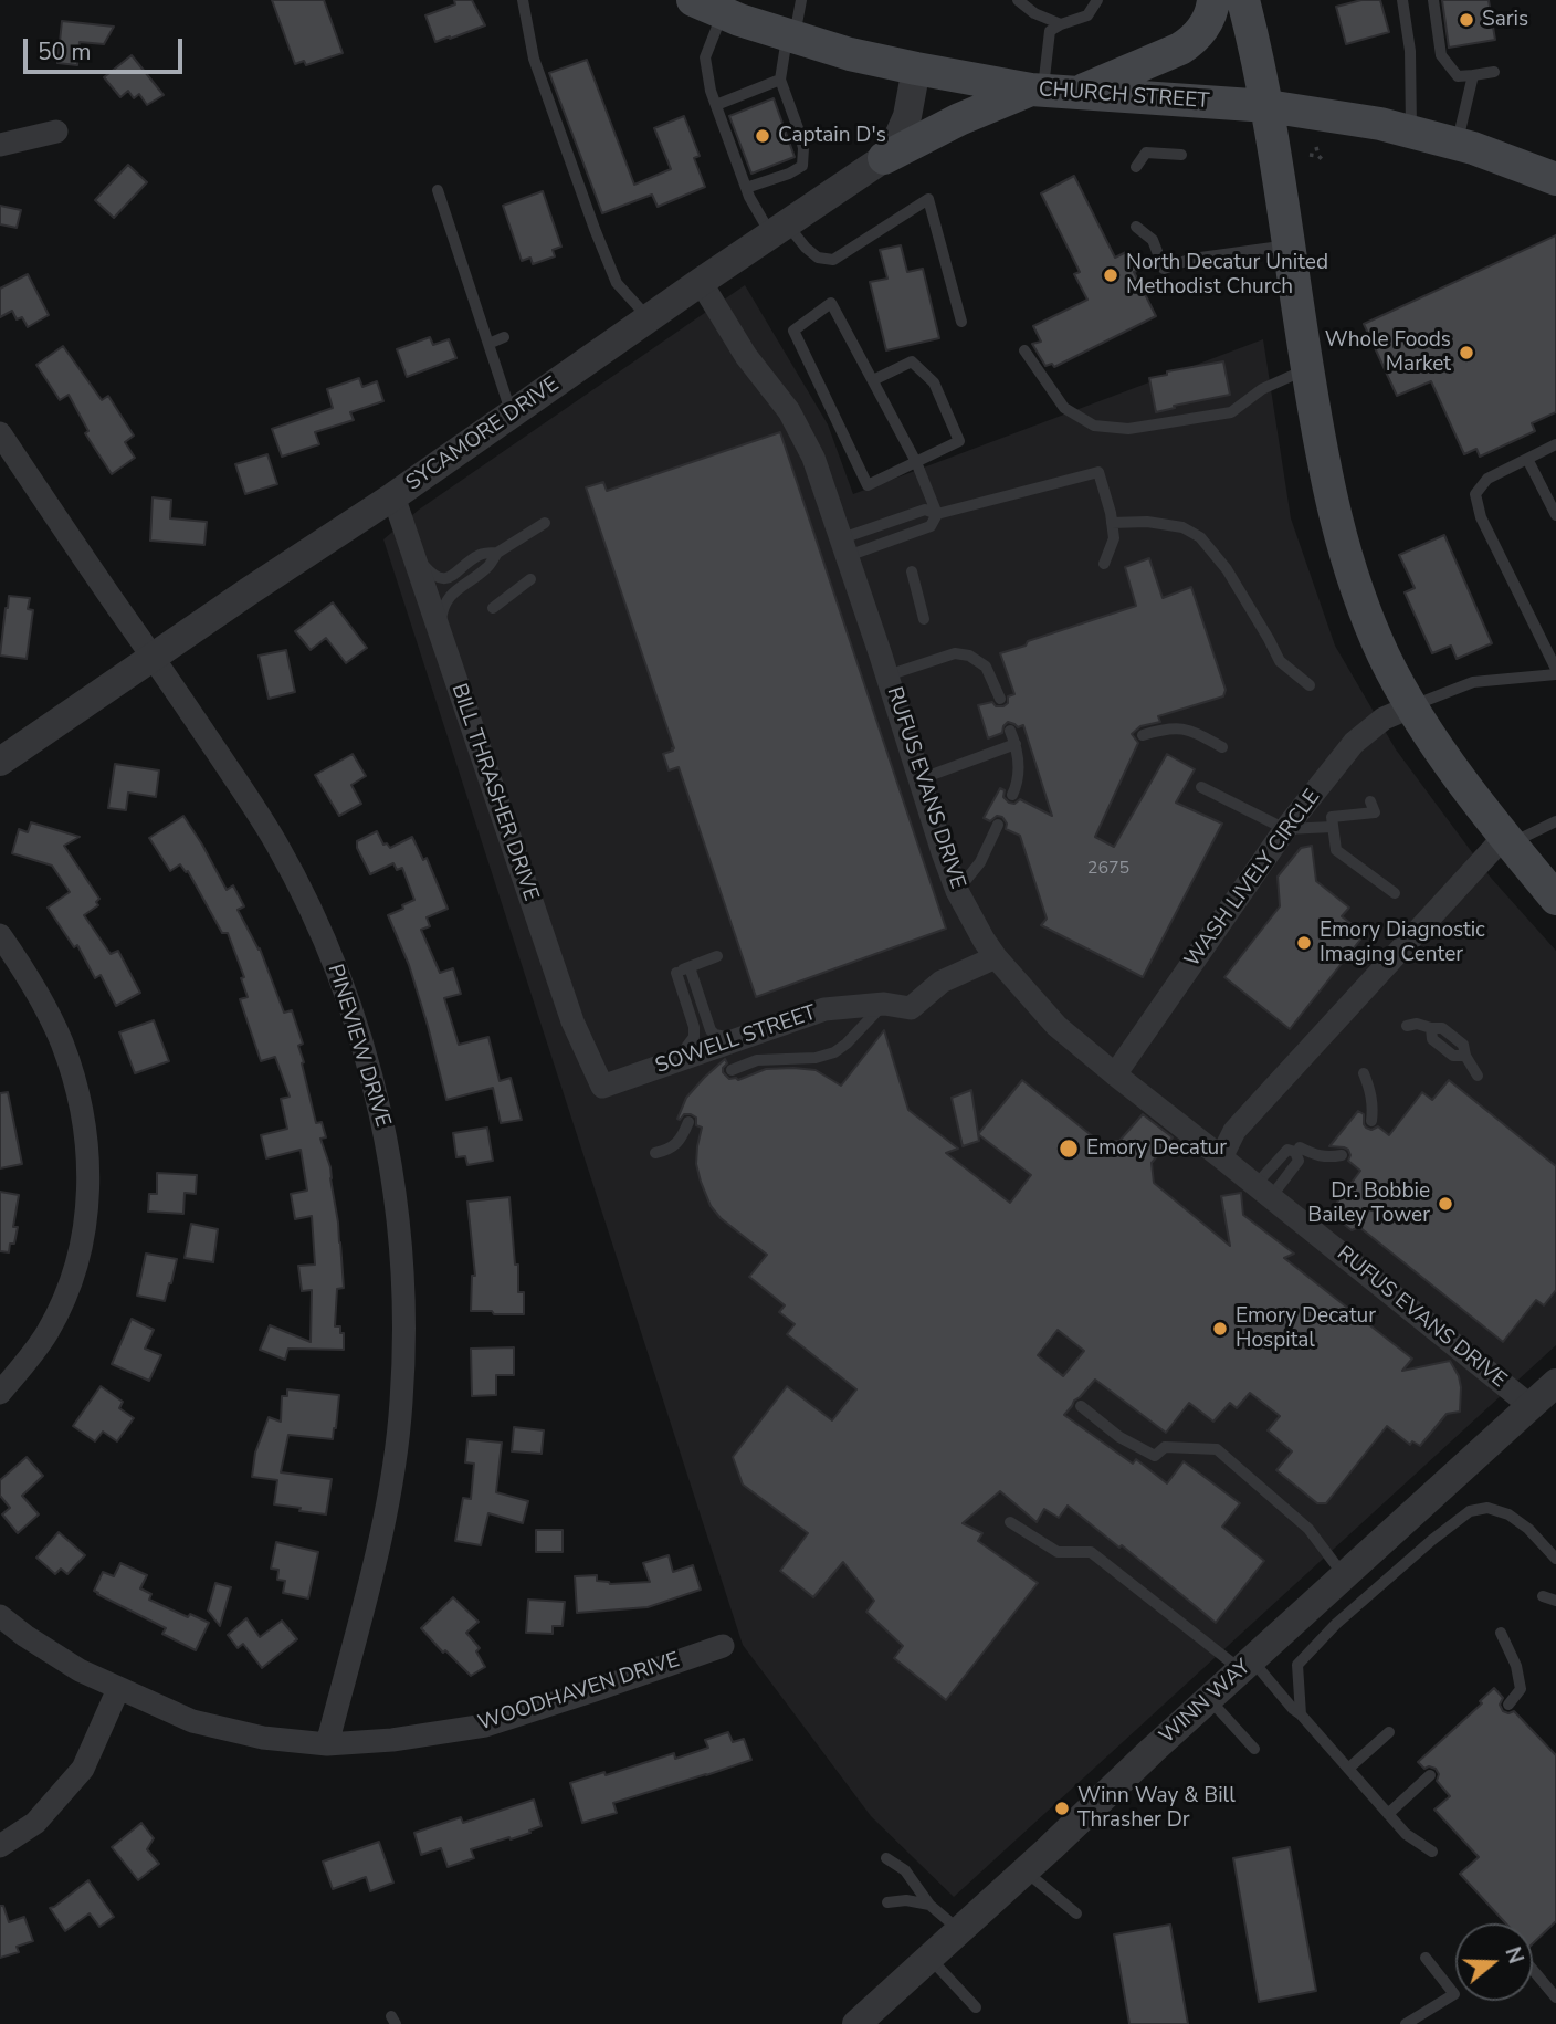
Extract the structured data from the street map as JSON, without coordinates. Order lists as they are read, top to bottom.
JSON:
{
  "streets": {
    "main road": ["CHURCH STREET"],
    "street": [
      "SYCAMORE DRIVE",
      "RUFUS EVANS DRIVE",
      "BILL THRASHER DRIVE",
      "WASH LIVELY CIRCLE",
      "SOWELL STREET",
      "PINEVIEW DRIVE",
      "WOODHAVEN DRIVE",
      "WINN WAY"
    ]
  },
  "crossings": [
    ["CHURCH STREET", "SYCAMORE DRIVE"],
    ["SYCAMORE DRIVE", "RUFUS EVANS DRIVE"],
    ["SYCAMORE DRIVE", "BILL THRASHER DRIVE"],
    ["SYCAMORE DRIVE", "PINEVIEW DRIVE"],
    ["RUFUS EVANS DRIVE", "WASH LIVELY CIRCLE"],
    ["RUFUS EVANS DRIVE", "SOWELL STREET"],
    ["RUFUS EVANS DRIVE", "WINN WAY"],
    ["BILL THRASHER DRIVE", "SOWELL STREET"],
    ["PINEVIEW DRIVE", "WOODHAVEN DRIVE"]
  ],
  "places": [
    "Saris",
    "Captain D's",
    "North Decatur United Methodist Church",
    "Whole Foods Market",
    "Emory Diagnostic Imaging Center",
    "Emory Decatur",
    "Dr. Bobbie Bailey Tower",
    "Emory Decatur Hospital",
    "Winn Way & Bill Thrasher Dr"
  ],
  "house_numbers": ["2675"],
  "scale_bar": "50 m",
  "north": "right"
}
